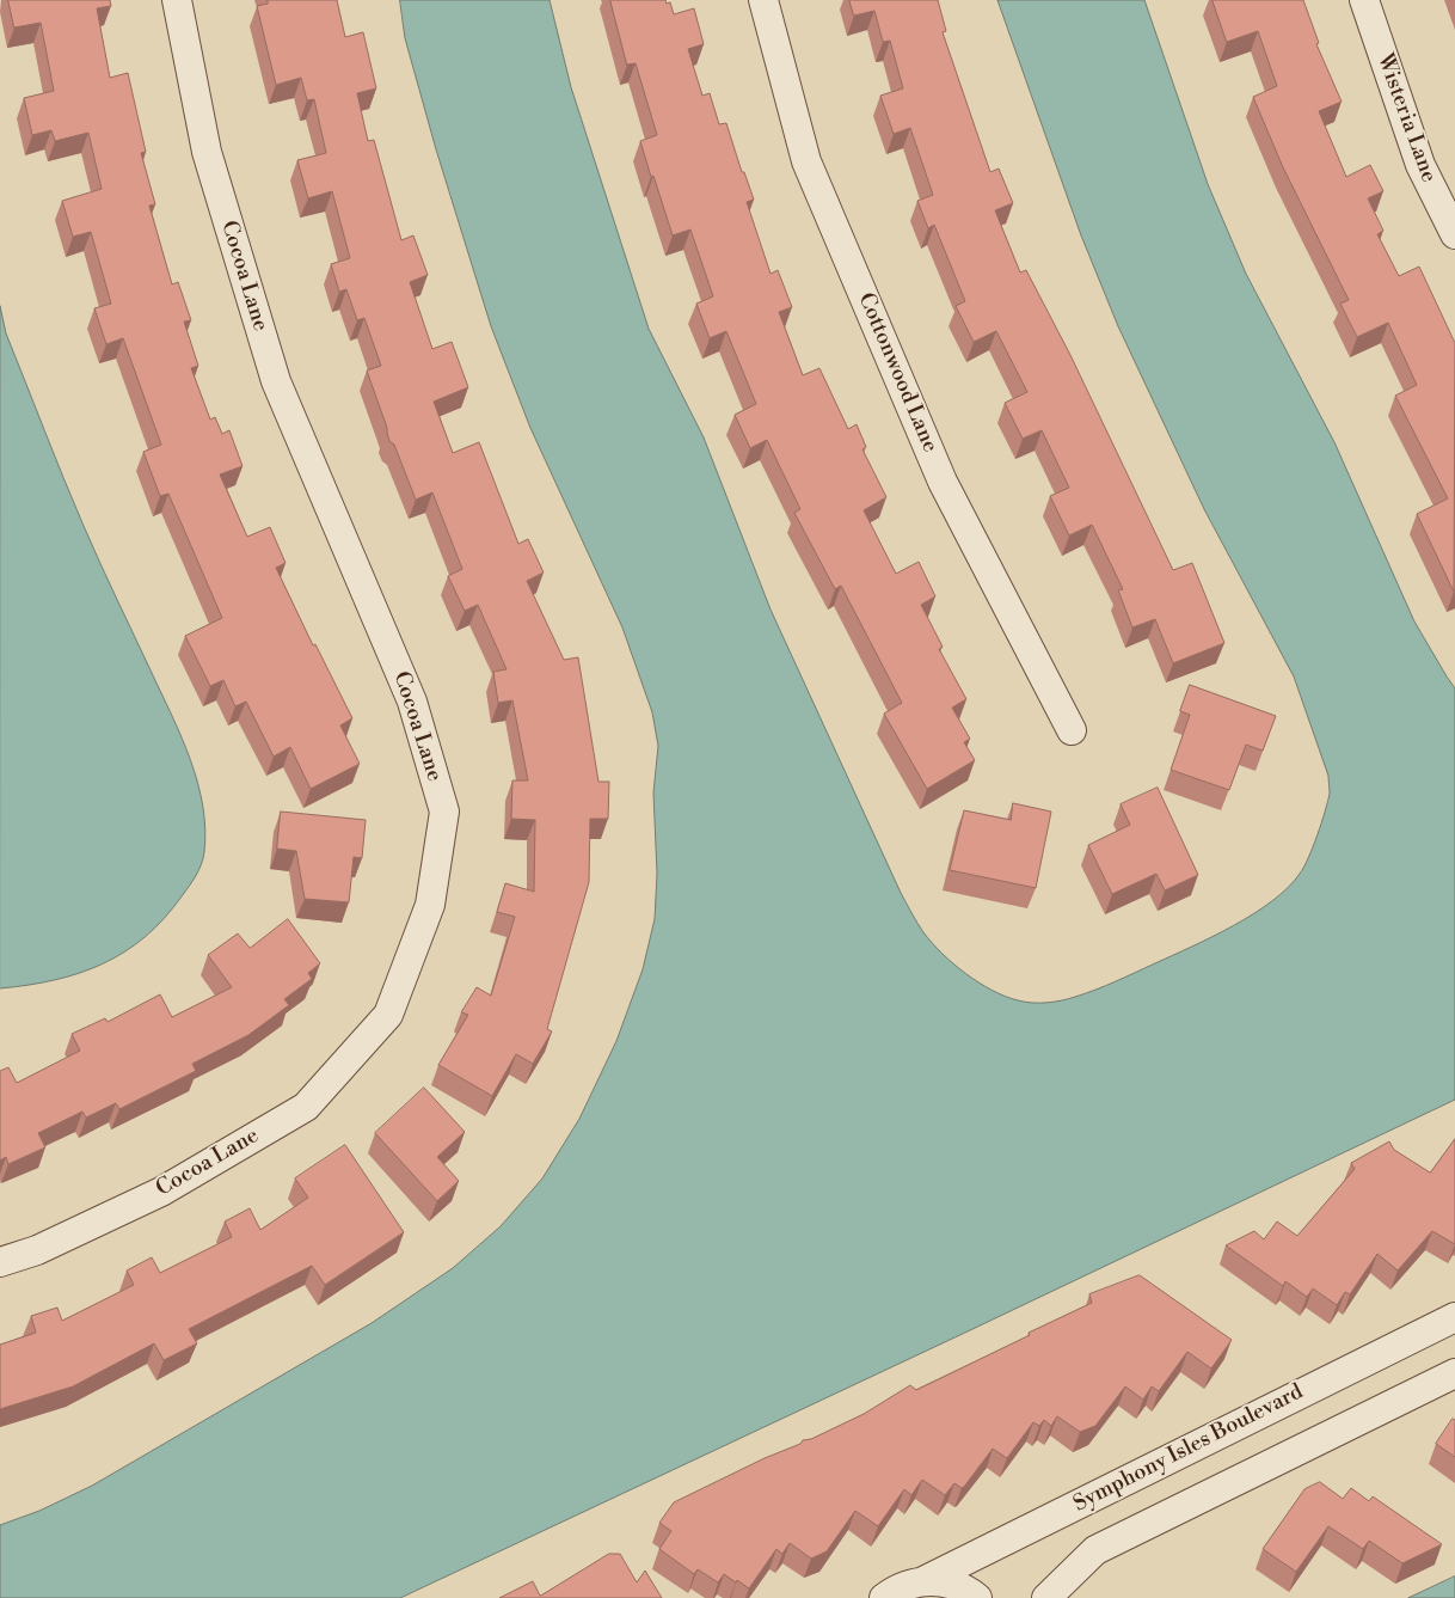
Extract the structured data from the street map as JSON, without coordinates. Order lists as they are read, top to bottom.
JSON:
{
  "streets": {
    "street": [
      "Wisteria Lane",
      "Cocoa Lane",
      "Cottonwood Lane",
      "Symphony Isles Boulevard"
    ]
  }
}
